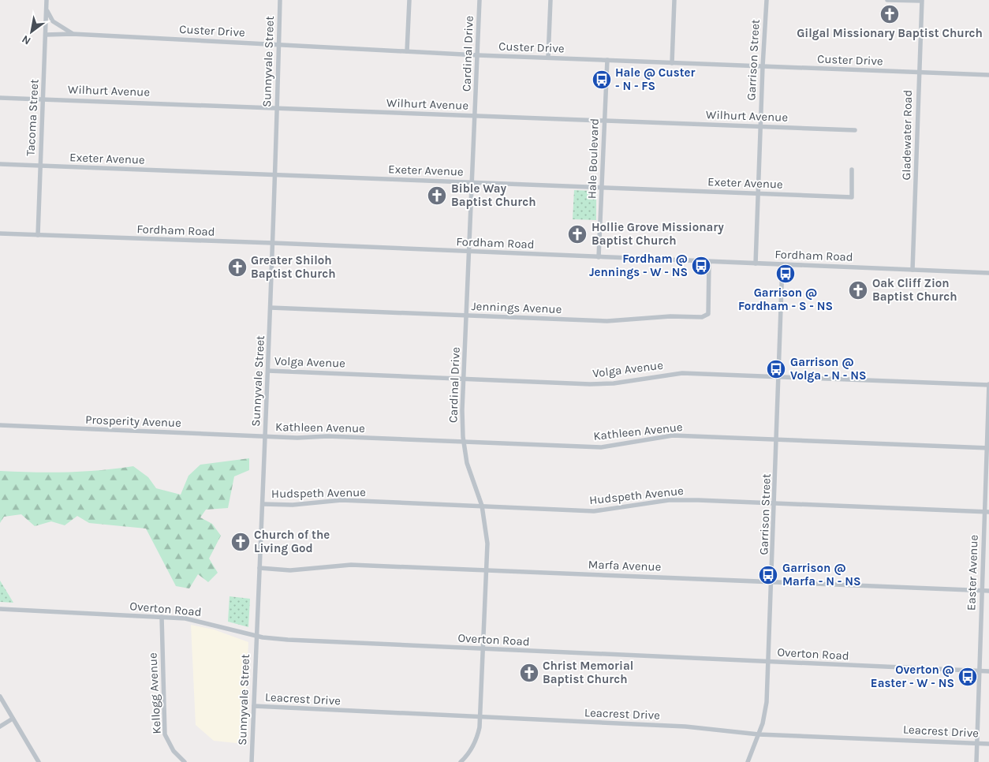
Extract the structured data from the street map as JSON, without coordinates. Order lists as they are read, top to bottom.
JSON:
{
  "streets": {
    "street": [
      "Custer Drive",
      "Cardinal Drive",
      "Garrison Street",
      "Sunnyvale Street",
      "Wilhurt Avenue",
      "Tacoma Street",
      "Gladewater Road",
      "Exeter Avenue",
      "Hale Boulevard",
      "Fordham Road",
      "Jennings Avenue",
      "Volga Avenue",
      "Prosperity Avenue",
      "Kathleen Avenue",
      "Hudspeth Avenue",
      "Marfa Avenue",
      "Easter Avenue",
      "Overton Road",
      "Kellogg Avenue",
      "Leacrest Drive"
    ]
  },
  "crossings": [
    ["Custer Drive", "Cardinal Drive"],
    ["Custer Drive", "Garrison Street"],
    ["Custer Drive", "Sunnyvale Street"],
    ["Custer Drive", "Tacoma Street"],
    ["Custer Drive", "Gladewater Road"],
    ["Custer Drive", "Hale Boulevard"],
    ["Cardinal Drive", "Wilhurt Avenue"],
    ["Cardinal Drive", "Exeter Avenue"],
    ["Cardinal Drive", "Fordham Road"],
    ["Cardinal Drive", "Jennings Avenue"],
    ["Cardinal Drive", "Volga Avenue"],
    ["Cardinal Drive", "Kathleen Avenue"],
    ["Cardinal Drive", "Hudspeth Avenue"],
    ["Cardinal Drive", "Marfa Avenue"],
    ["Cardinal Drive", "Overton Road"],
    ["Cardinal Drive", "Leacrest Drive"],
    ["Garrison Street", "Wilhurt Avenue"],
    ["Garrison Street", "Exeter Avenue"],
    ["Garrison Street", "Fordham Road"],
    ["Garrison Street", "Volga Avenue"],
    ["Garrison Street", "Kathleen Avenue"],
    ["Garrison Street", "Hudspeth Avenue"],
    ["Garrison Street", "Marfa Avenue"],
    ["Garrison Street", "Overton Road"],
    ["Garrison Street", "Leacrest Drive"],
    ["Sunnyvale Street", "Wilhurt Avenue"],
    ["Sunnyvale Street", "Exeter Avenue"],
    ["Sunnyvale Street", "Fordham Road"],
    ["Sunnyvale Street", "Jennings Avenue"],
    ["Sunnyvale Street", "Volga Avenue"],
    ["Sunnyvale Street", "Prosperity Avenue"],
    ["Sunnyvale Street", "Kathleen Avenue"],
    ["Sunnyvale Street", "Hudspeth Avenue"],
    ["Sunnyvale Street", "Marfa Avenue"],
    ["Sunnyvale Street", "Overton Road"],
    ["Sunnyvale Street", "Leacrest Drive"],
    ["Wilhurt Avenue", "Tacoma Street"],
    ["Wilhurt Avenue", "Hale Boulevard"],
    ["Tacoma Street", "Exeter Avenue"],
    ["Tacoma Street", "Fordham Road"],
    ["Gladewater Road", "Fordham Road"],
    ["Exeter Avenue", "Hale Boulevard"],
    ["Hale Boulevard", "Fordham Road"],
    ["Fordham Road", "Jennings Avenue"],
    ["Volga Avenue", "Easter Avenue"],
    ["Prosperity Avenue", "Kathleen Avenue"],
    ["Kathleen Avenue", "Easter Avenue"],
    ["Hudspeth Avenue", "Easter Avenue"],
    ["Marfa Avenue", "Easter Avenue"],
    ["Easter Avenue", "Overton Road"],
    ["Easter Avenue", "Leacrest Drive"],
    ["Overton Road", "Kellogg Avenue"]
  ],
  "places": {
    "church": [
      "Gilgal Missionary Baptist Church",
      "Bible Way Baptist Church",
      "Hollie Grove Missionary Baptist Church",
      "Greater Shiloh Baptist Church",
      "Oak Cliff Zion Baptist Church",
      "Church of the Living God",
      "Christ Memorial Baptist Church"
    ],
    "bus stop": [
      "Hale @ Custer - N - FS",
      "Fordham @ Jennings - W - NS",
      "Garrison @ Fordham - S - NS",
      "Garrison @ Volga - N - NS",
      "Garrison @ Marfa - N - NS",
      "Overton @ Easter - W - NS"
    ]
  },
  "north": "bottom left"
}
